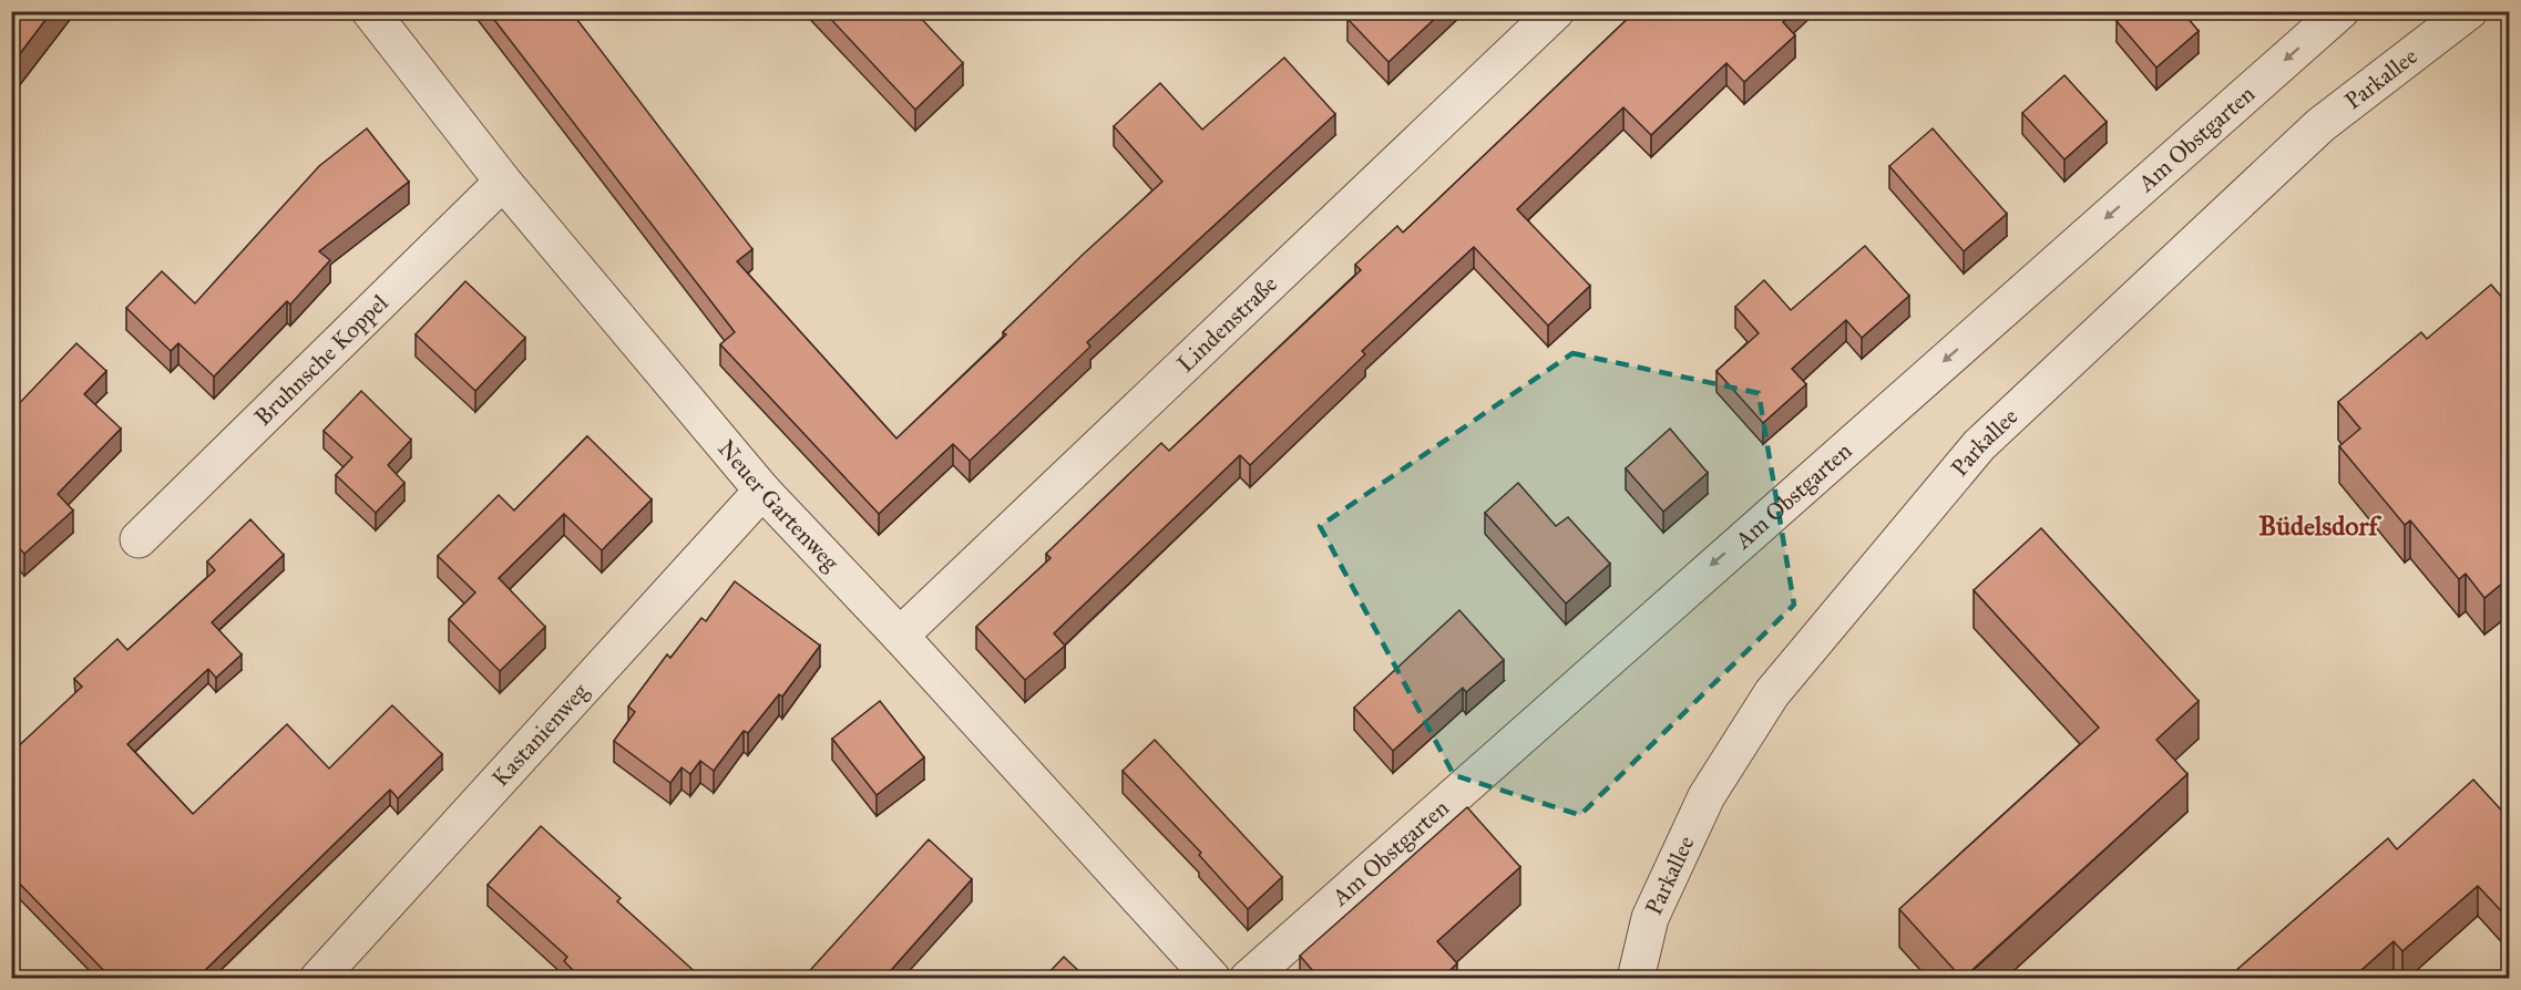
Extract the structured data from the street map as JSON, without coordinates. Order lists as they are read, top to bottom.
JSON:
{
  "streets": {
    "street": [
      "Parkallee",
      "Am Obstgarten",
      "Lindenstraße",
      "Bruhnsche Koppel",
      "Neuer Gartenweg",
      "Kastanienweg"
    ]
  },
  "crossings": [
    ["Lindenstraße", "Neuer Gartenweg"],
    ["Bruhnsche Koppel", "Neuer Gartenweg"],
    ["Neuer Gartenweg", "Kastanienweg"]
  ],
  "one_way": ["Am Obstgarten"],
  "districts": ["Büdelsdorf"]
}
